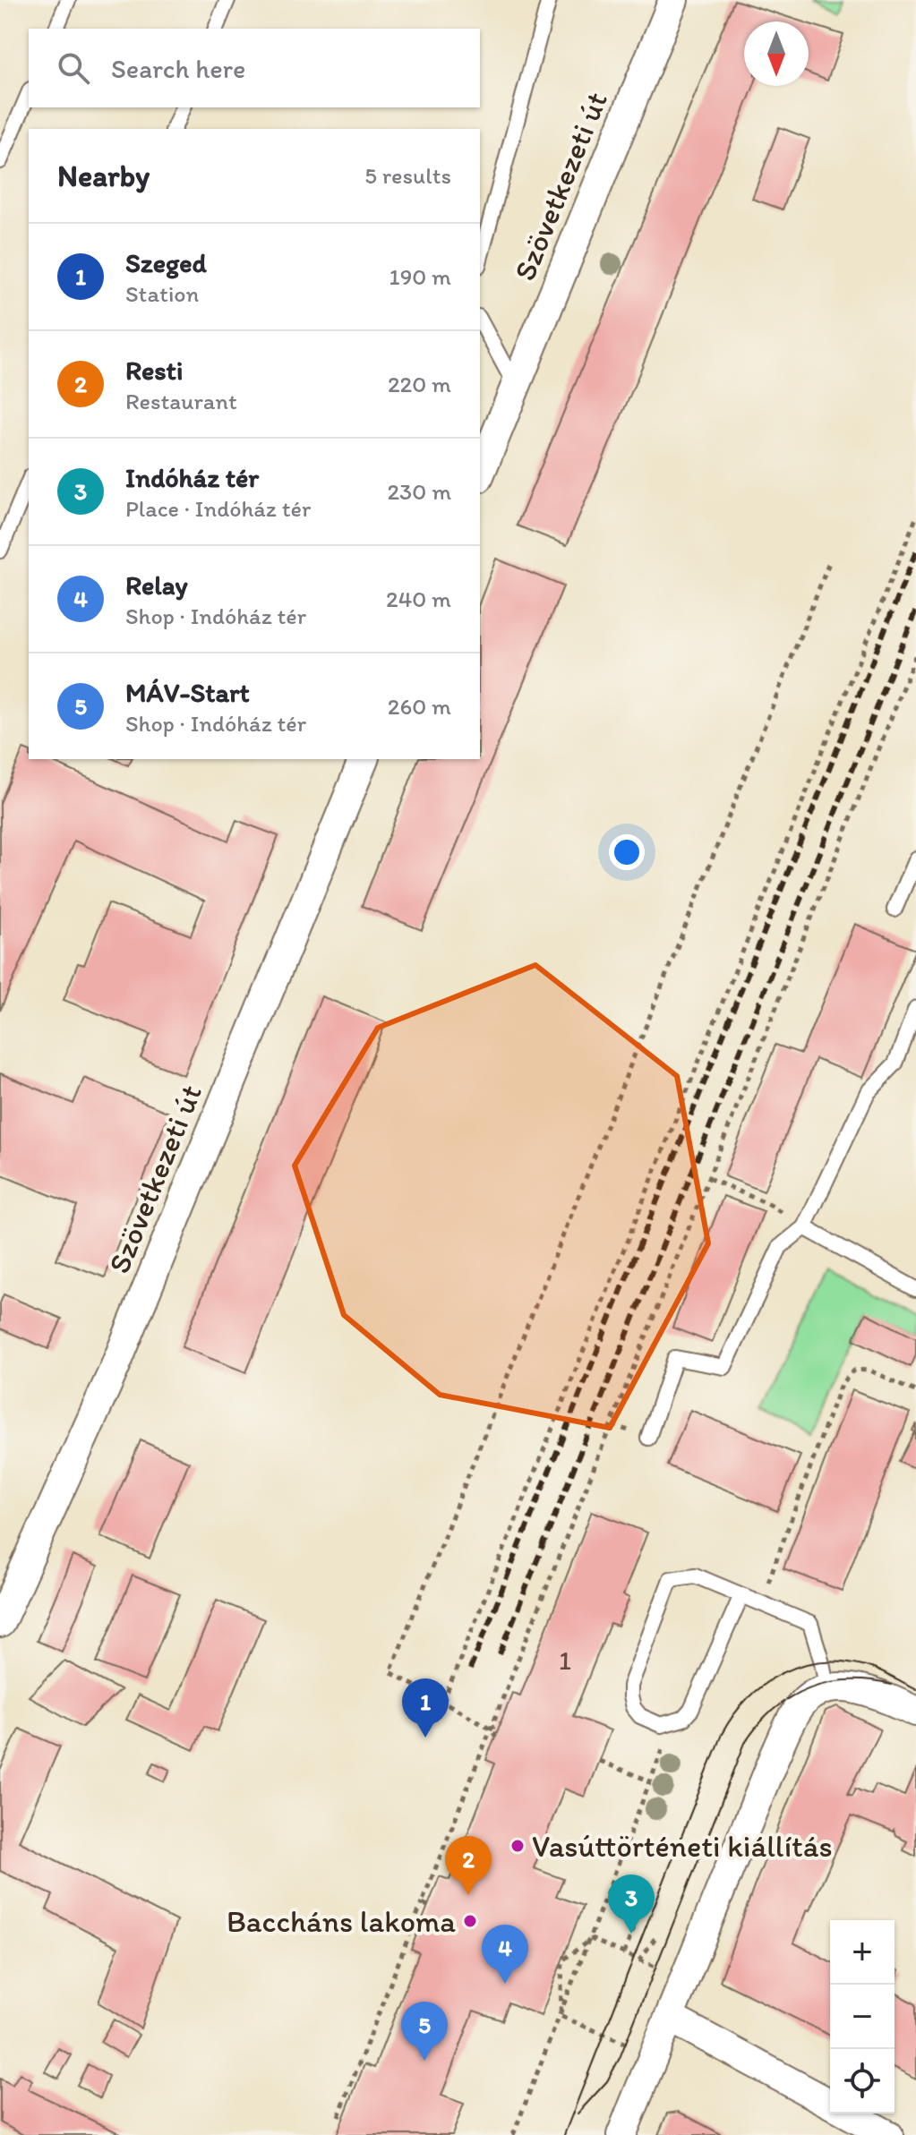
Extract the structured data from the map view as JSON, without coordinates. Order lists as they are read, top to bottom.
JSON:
{
  "streets": {
    "street": ["Szövetkezeti út"]
  },
  "places": ["Vasúttörténeti kiállítás", "Baccháns lakoma"],
  "house_numbers": ["1"],
  "north": "bottom",
  "page": {
    "search": "Search here",
    "heading": ["Nearby", "5 results"],
    "list": [
      {
        "mark": "1",
        "name": "Szeged",
        "note": "Station",
        "value": "190 m"
      },
      {
        "mark": "2",
        "name": "Resti",
        "note": "Restaurant",
        "value": "220 m"
      },
      {
        "mark": "3",
        "name": "Indóház tér",
        "note": "Place · Indóház tér",
        "value": "230 m"
      },
      {
        "mark": "4",
        "name": "Relay",
        "note": "Shop · Indóház tér",
        "value": "240 m"
      },
      {
        "mark": "5",
        "name": "MÁV-Start",
        "note": "Shop · Indóház tér",
        "value": "260 m"
      }
    ],
    "pins": [
      "1",
      "2",
      "3",
      "4",
      "5"
    ],
    "map_buttons": ["+", "−"]
  }
}
